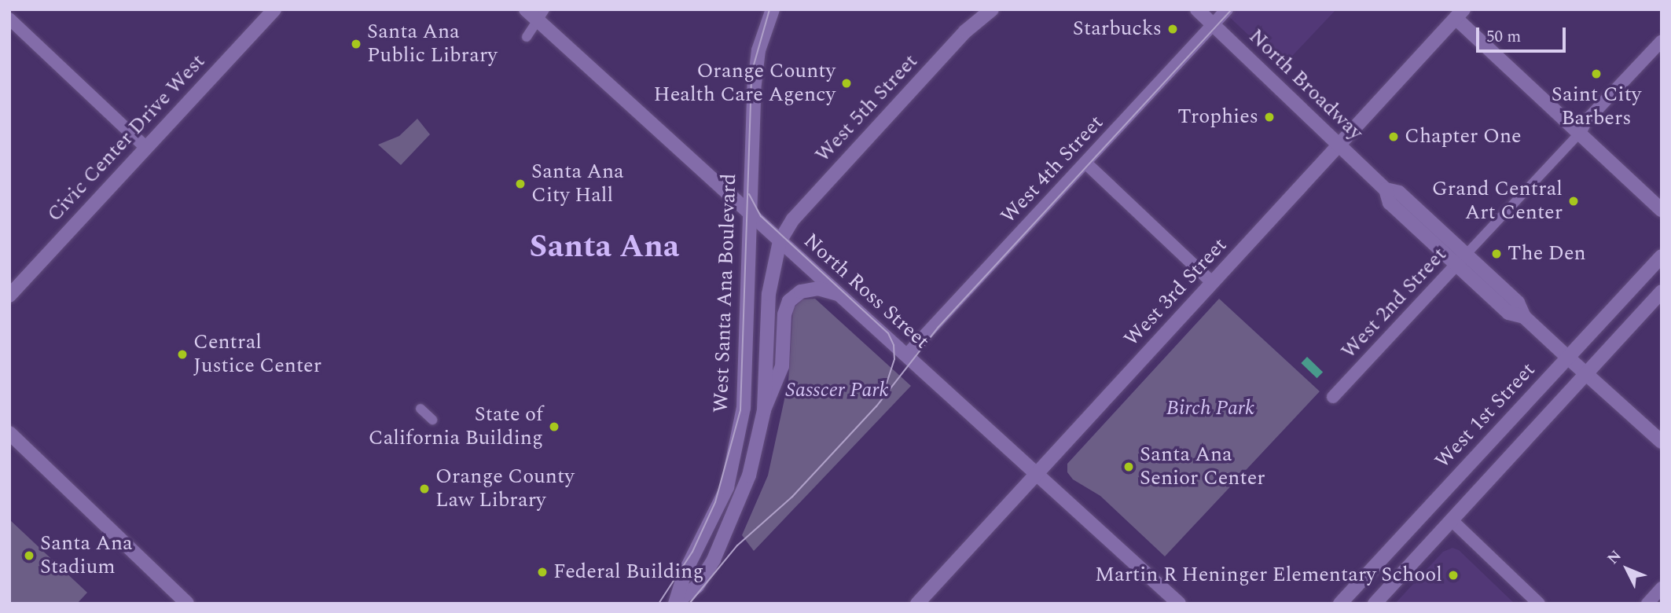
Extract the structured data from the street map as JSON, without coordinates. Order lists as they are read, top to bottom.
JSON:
{
  "streets": {
    "main road": [
      "North Broadway",
      "West 5th Street",
      "Civic Center Drive West",
      "North Ross Street",
      "West 3rd Street",
      "West Santa Ana Boulevard",
      "West 1st Street"
    ],
    "street": ["West 4th Street", "West 2nd Street"]
  },
  "crossings": [
    ["North Broadway", "West 4th Street"],
    ["North Broadway", "West 3rd Street"],
    ["North Broadway", "West 2nd Street"],
    ["North Broadway", "West 1st Street"],
    ["West 5th Street", "North Ross Street"],
    ["West 5th Street", "West Santa Ana Boulevard"],
    ["West 4th Street", "North Ross Street"],
    ["North Ross Street", "West 3rd Street"],
    ["North Ross Street", "West Santa Ana Boulevard"]
  ],
  "districts": ["Santa Ana"],
  "parks": ["Sasscer Park", "Birch Park"],
  "places": [
    "Starbucks",
    "Santa Ana Public Library",
    "Saint City Barbers",
    "Orange County Health Care Agency",
    "Trophies",
    "Chapter One",
    "Santa Ana City Hall",
    "Grand Central Art Center",
    "The Den",
    "Central Justice Center",
    "State of California Building",
    "Santa Ana Senior Center",
    "Orange County Law Library",
    "Santa Ana Stadium",
    "Federal Building",
    "Martin R Heninger Elementary School"
  ],
  "scale_bar": "50 m",
  "north": "top left"
}
